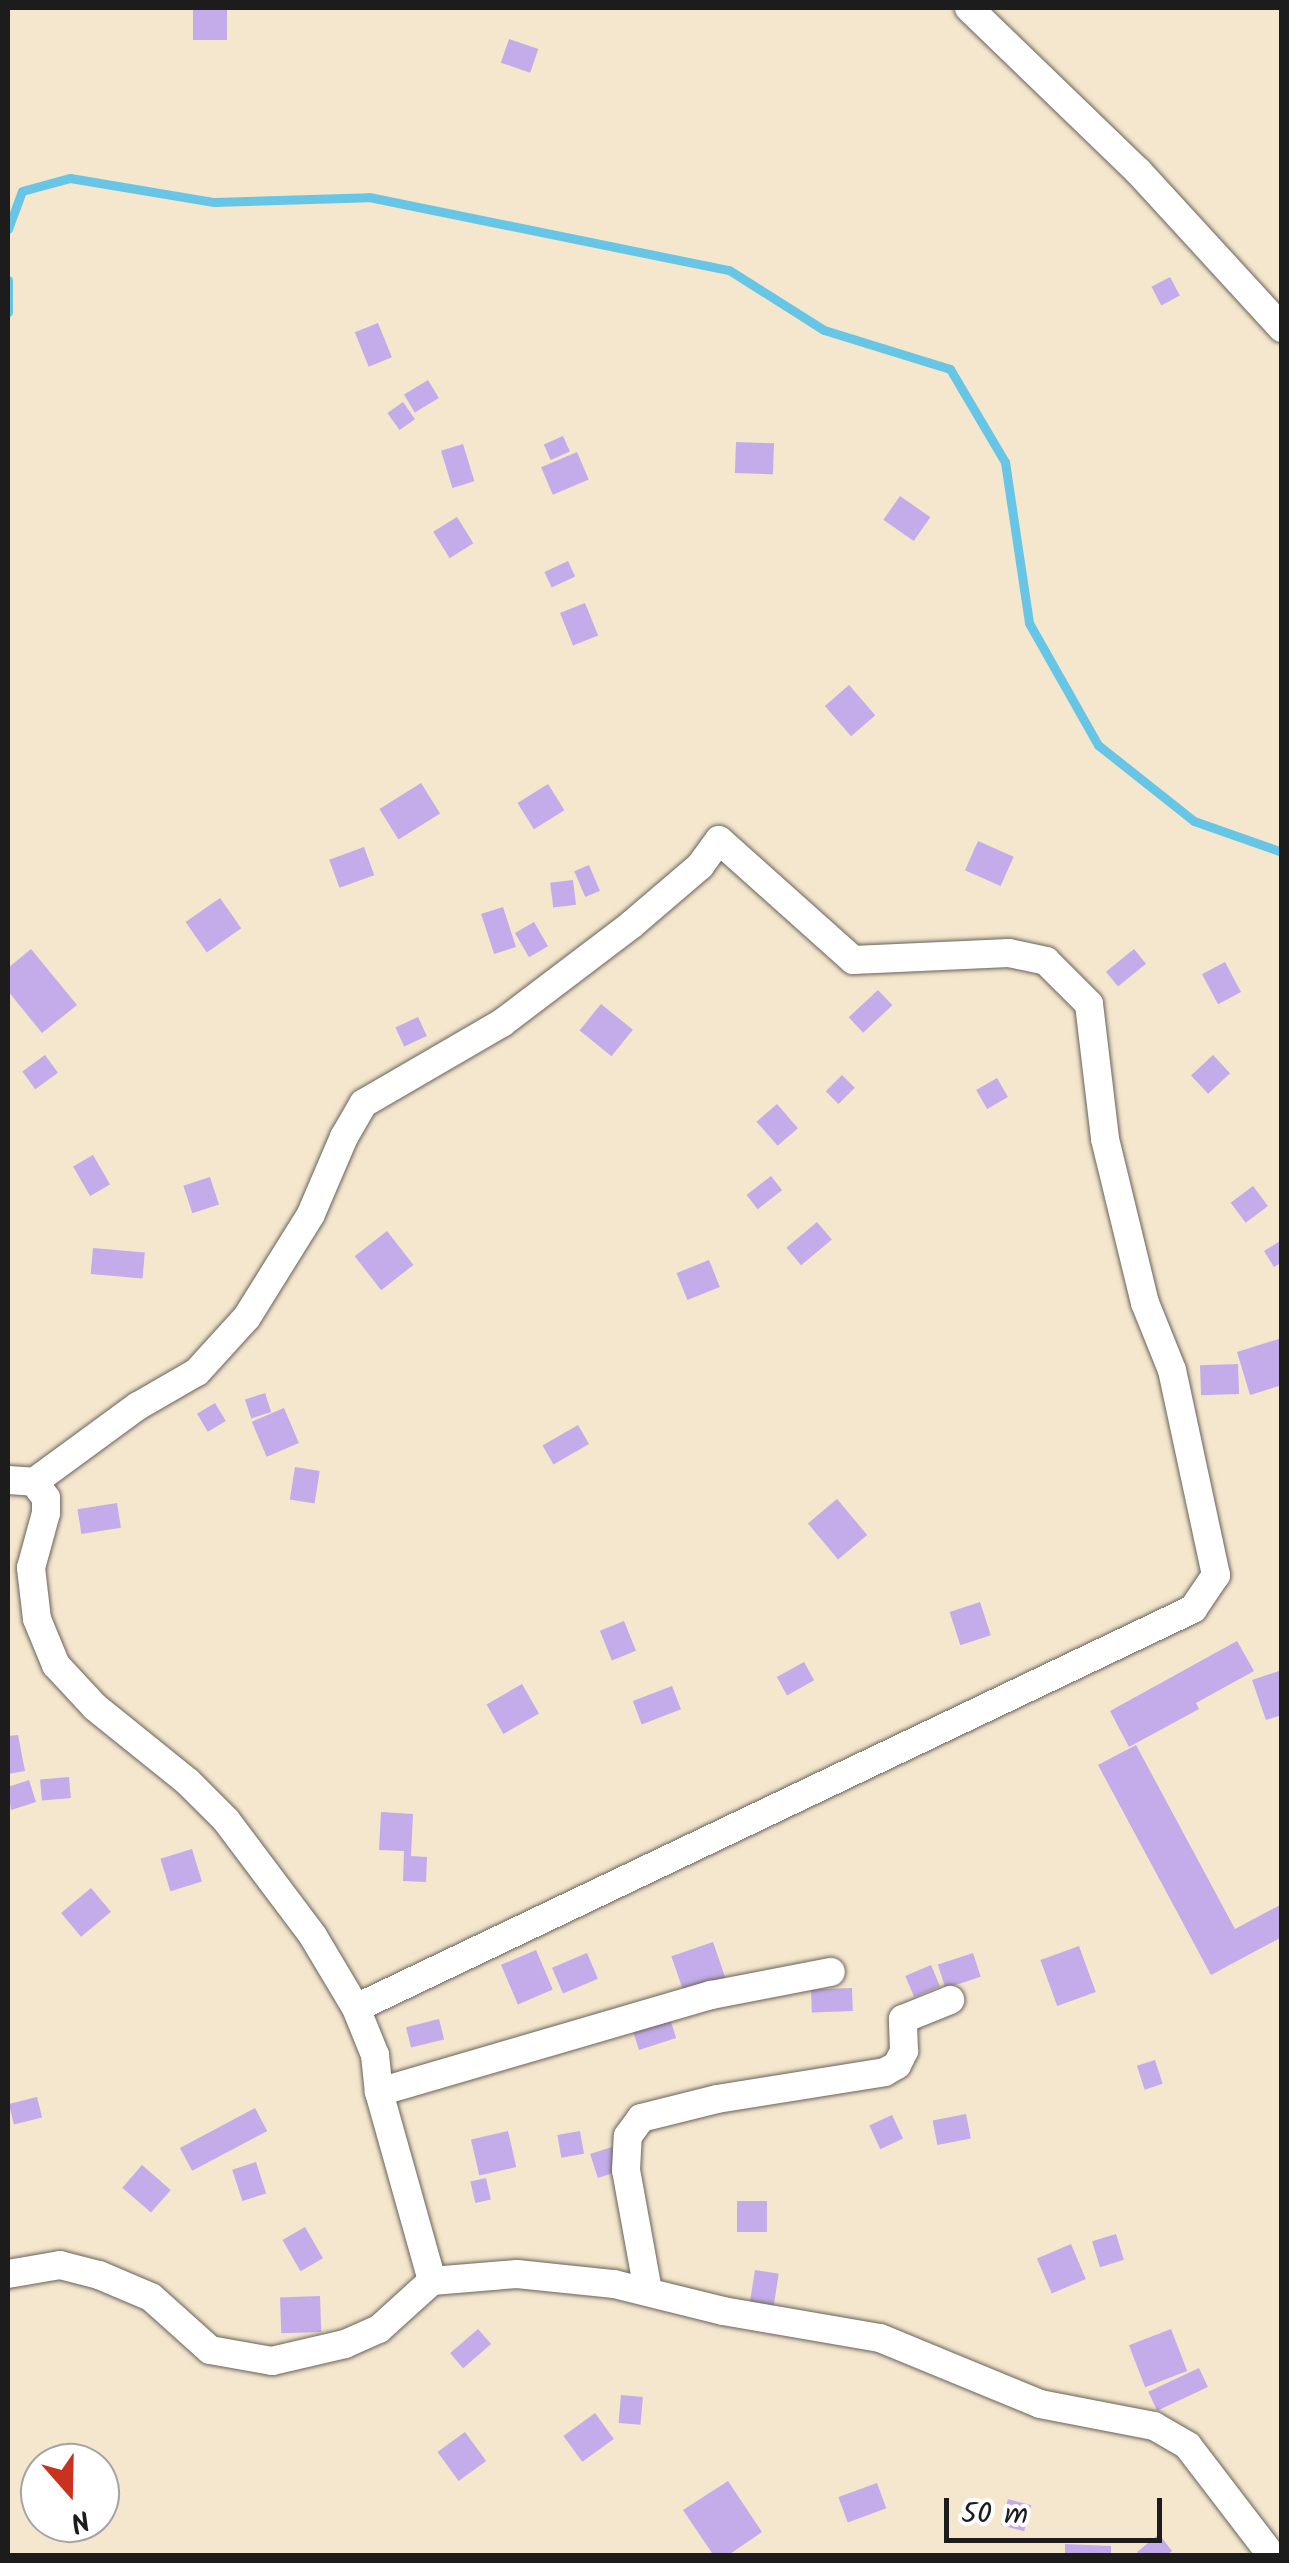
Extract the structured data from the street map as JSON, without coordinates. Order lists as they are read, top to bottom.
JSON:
{
  "scale_bar": "50 m",
  "north": "bottom"
}
